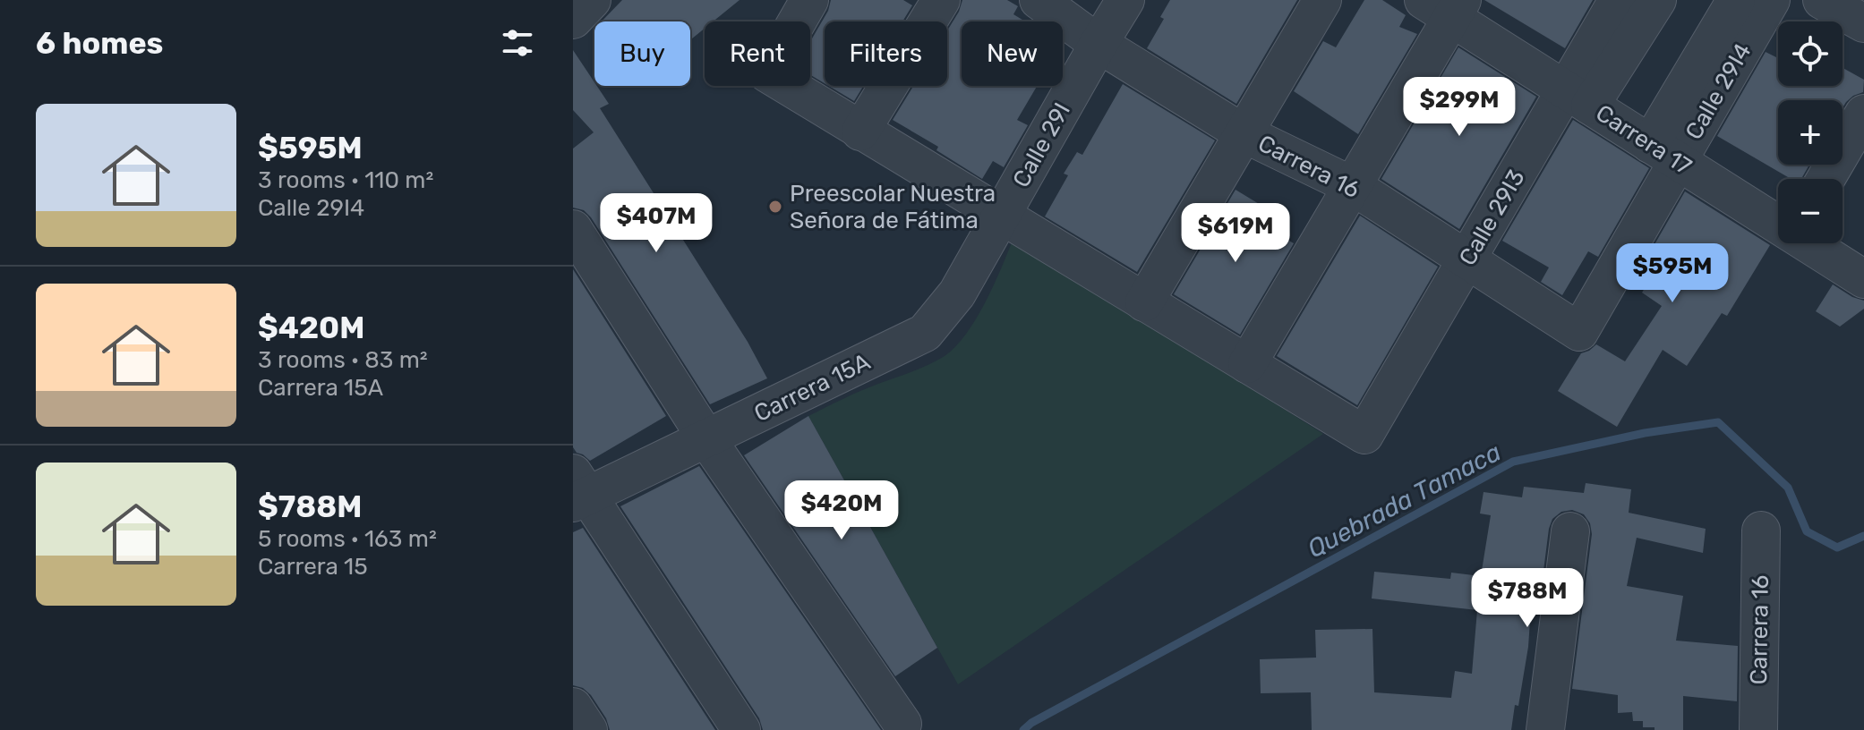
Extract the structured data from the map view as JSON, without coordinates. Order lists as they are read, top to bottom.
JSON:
{
  "streets": {
    "street": [
      "Calle 29I4",
      "Carrera 17",
      "Calle 29I",
      "Carrera 16",
      "Calle 29I3",
      "Carrera 15A"
    ]
  },
  "crossings": [
    ["Calle 29I4", "Carrera 17"],
    ["Calle 29I4", "Carrera 16"],
    ["Carrera 17", "Calle 29I3"],
    ["Calle 29I", "Carrera 16"],
    ["Calle 29I", "Carrera 15A"],
    ["Carrera 16", "Calle 29I3"]
  ],
  "water": ["Quebrada Tamaca"],
  "places": ["Preescolar Nuestra Señora de Fátima"],
  "page": {
    "heading": "6 homes",
    "map_buttons": ["+", "−"],
    "chip": [
      "Buy",
      "Rent",
      "Filters",
      "New"
    ],
    "price": [
      "$299M",
      "$407M",
      "$619M",
      "$595M",
      "$420M",
      "$788M"
    ],
    "list": [
      {
        "name": "$595M",
        "note": "3 rooms · 110 m² · Calle 29I4"
      },
      {
        "name": "$420M",
        "note": "3 rooms · 83 m² · Carrera 15A"
      },
      {
        "name": "$788M",
        "note": "5 rooms · 163 m² · Carrera 15"
      }
    ]
  }
}
